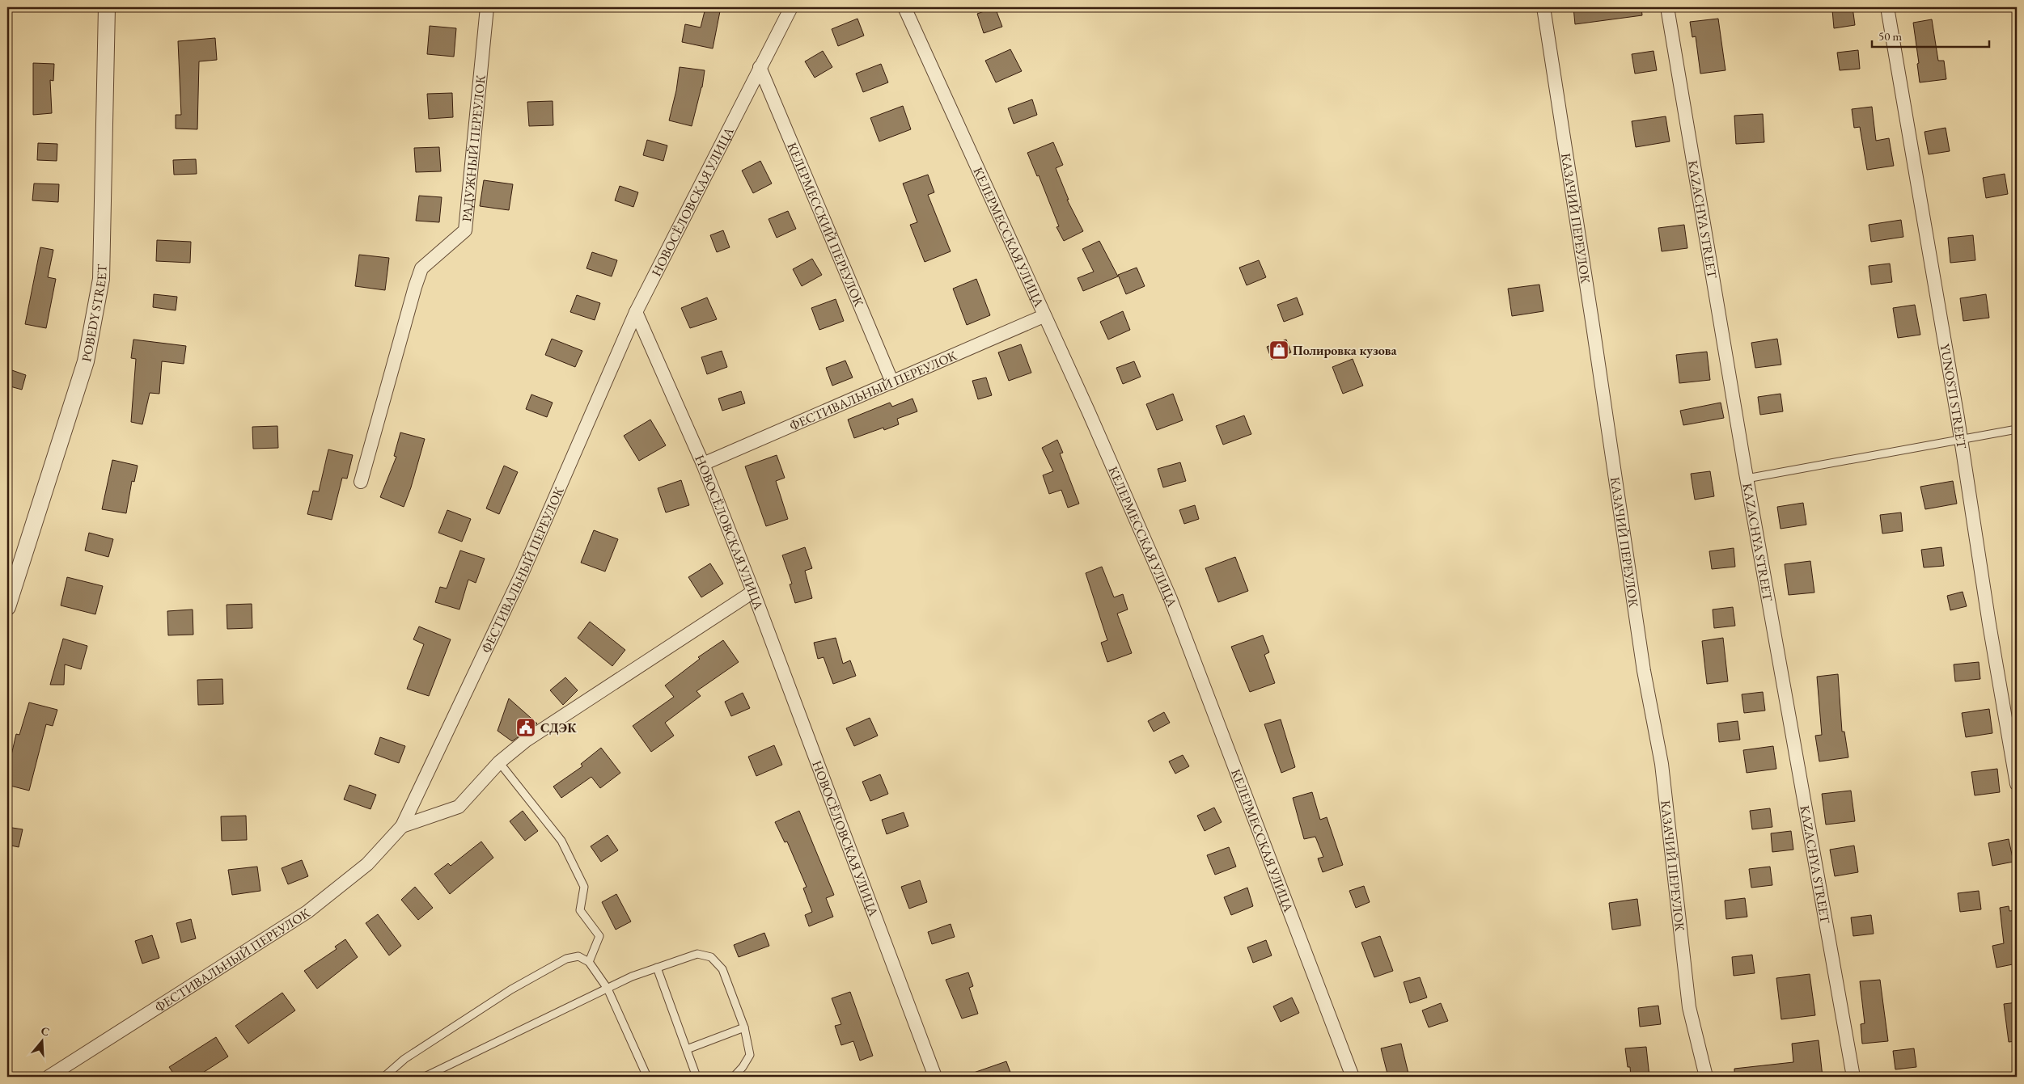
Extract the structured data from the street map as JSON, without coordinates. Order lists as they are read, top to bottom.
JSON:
{
  "streets": {
    "street": [
      "РАДУЖНЫЙ ПЕРЕУЛОК",
      "НОВОСЁЛОВСКАЯ УЛИЦА",
      "КАЗАЧИЙ ПЕРЕУЛОК",
      "KAZACHYA STREET",
      "КЕЛЕРМЕССКИЙ ПЕРЕУЛОК",
      "КЕЛЕРМЕССКАЯ УЛИЦА",
      "POBEDY STREET",
      "ФЕСТИВАЛЬНЫЙ ПЕРЕУЛОК",
      "YUNOSTI STREET"
    ]
  },
  "crossings": [
    ["НОВОСЁЛОВСКАЯ УЛИЦА", "КЕЛЕРМЕССКИЙ ПЕРЕУЛОК"],
    ["НОВОСЁЛОВСКАЯ УЛИЦА", "ФЕСТИВАЛЬНЫЙ ПЕРЕУЛОК"],
    ["КЕЛЕРМЕССКИЙ ПЕРЕУЛОК", "ФЕСТИВАЛЬНЫЙ ПЕРЕУЛОК"],
    ["КЕЛЕРМЕССКАЯ УЛИЦА", "ФЕСТИВАЛЬНЫЙ ПЕРЕУЛОК"]
  ],
  "places": {
    "shop": ["Полировка кузова"],
    "public building": ["СДЭК"]
  },
  "scale_bar": "50 m",
  "north": "top"
}
